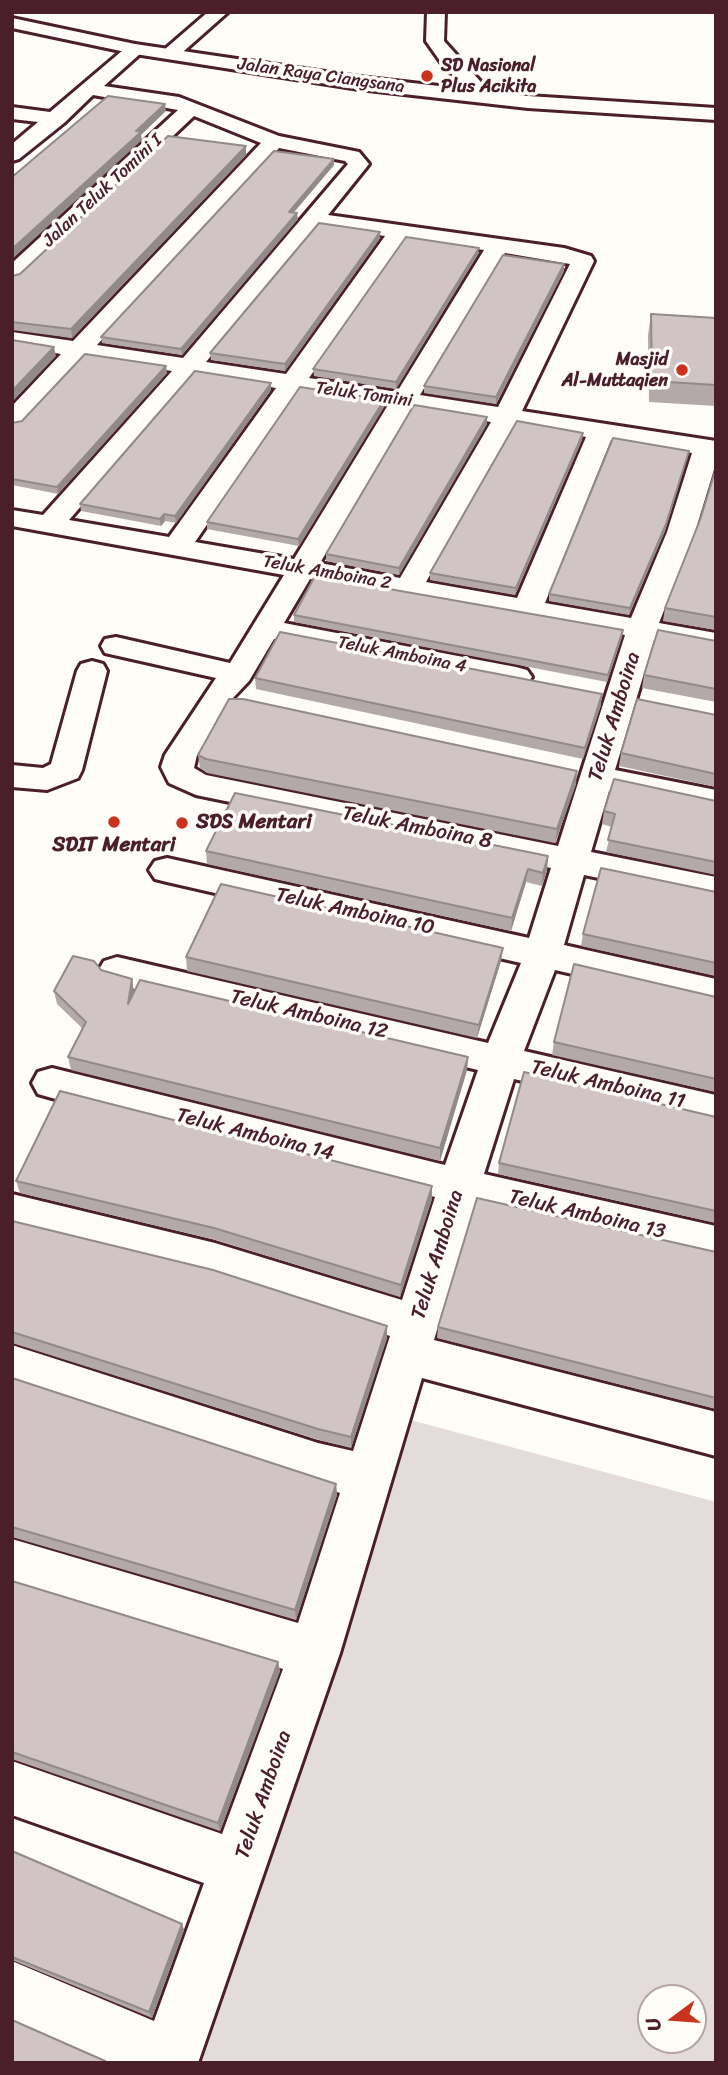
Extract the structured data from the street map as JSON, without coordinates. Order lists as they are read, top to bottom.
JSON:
{
  "streets": {
    "street": [
      "Jalan Raya Ciangsana",
      "Jalan Teluk Tomini I",
      "Teluk Tomini",
      "Teluk Amboina 2",
      "Teluk Amboina 4",
      "Teluk Amboina",
      "Teluk Amboina 8",
      "Teluk Amboina 10",
      "Teluk Amboina 12",
      "Teluk Amboina 11",
      "Teluk Amboina 14",
      "Teluk Amboina 13"
    ]
  },
  "crossings": [
    ["Teluk Tomini", "Teluk Amboina"],
    ["Teluk Amboina 2", "Teluk Amboina"],
    ["Teluk Amboina", "Teluk Amboina 8"],
    ["Teluk Amboina", "Teluk Amboina 10"],
    ["Teluk Amboina", "Teluk Amboina 12"],
    ["Teluk Amboina", "Teluk Amboina 11"],
    ["Teluk Amboina", "Teluk Amboina 14"],
    ["Teluk Amboina", "Teluk Amboina 13"],
    ["Teluk Amboina 12", "Teluk Amboina 11"],
    ["Teluk Amboina 14", "Teluk Amboina 13"]
  ],
  "places": [
    "SD Nasional Plus Acikita",
    "Masjid Al-Muttaqien",
    "SDIT Mentari",
    "SDS Mentari"
  ],
  "north": "left"
}
